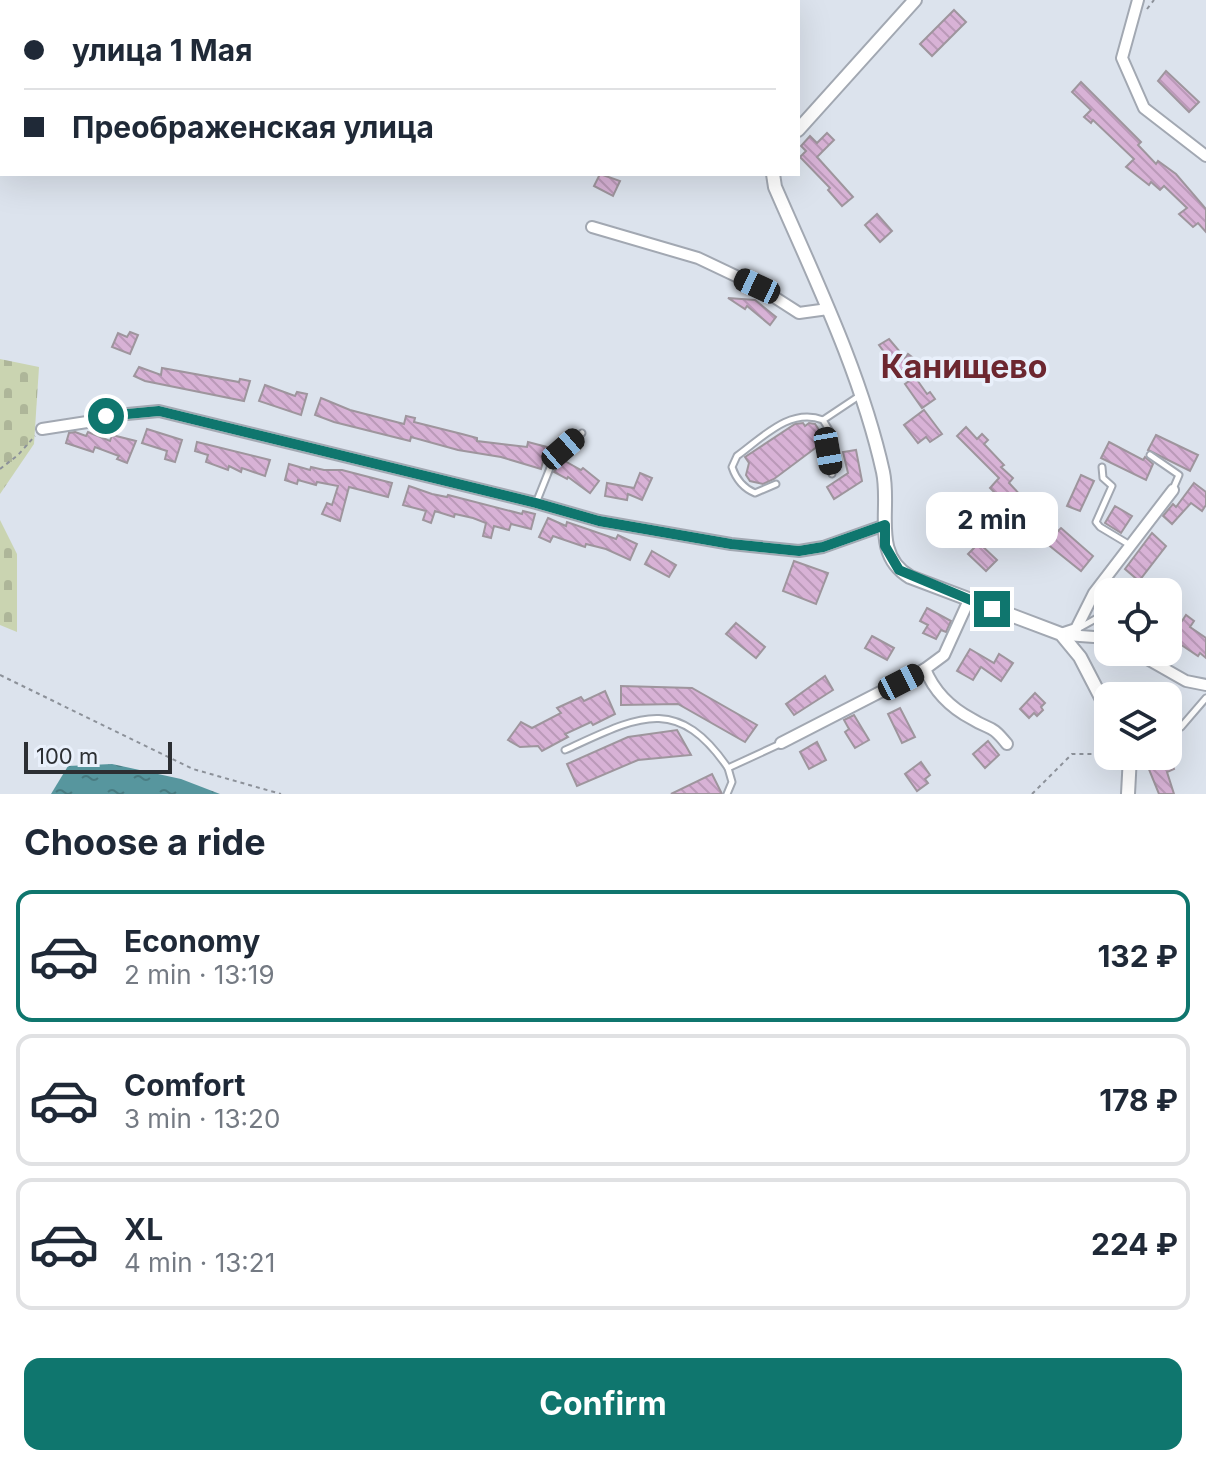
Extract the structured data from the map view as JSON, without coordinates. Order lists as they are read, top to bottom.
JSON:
{
  "districts": ["Канищево"],
  "scale_bar": "100 m",
  "page": {
    "banner": ["улица 1 Мая", "Преображенская улица"],
    "bubble": "2 min",
    "scale": "100 m",
    "heading": "Choose a ride",
    "list": [
      {
        "name": "Economy",
        "note": "2 min · 13:19",
        "value": "132 ₽"
      },
      {
        "name": "Comfort",
        "note": "3 min · 13:20",
        "value": "178 ₽"
      },
      {
        "name": "XL",
        "note": "4 min · 13:21",
        "value": "224 ₽"
      }
    ],
    "buttons": "Confirm"
  }
}
